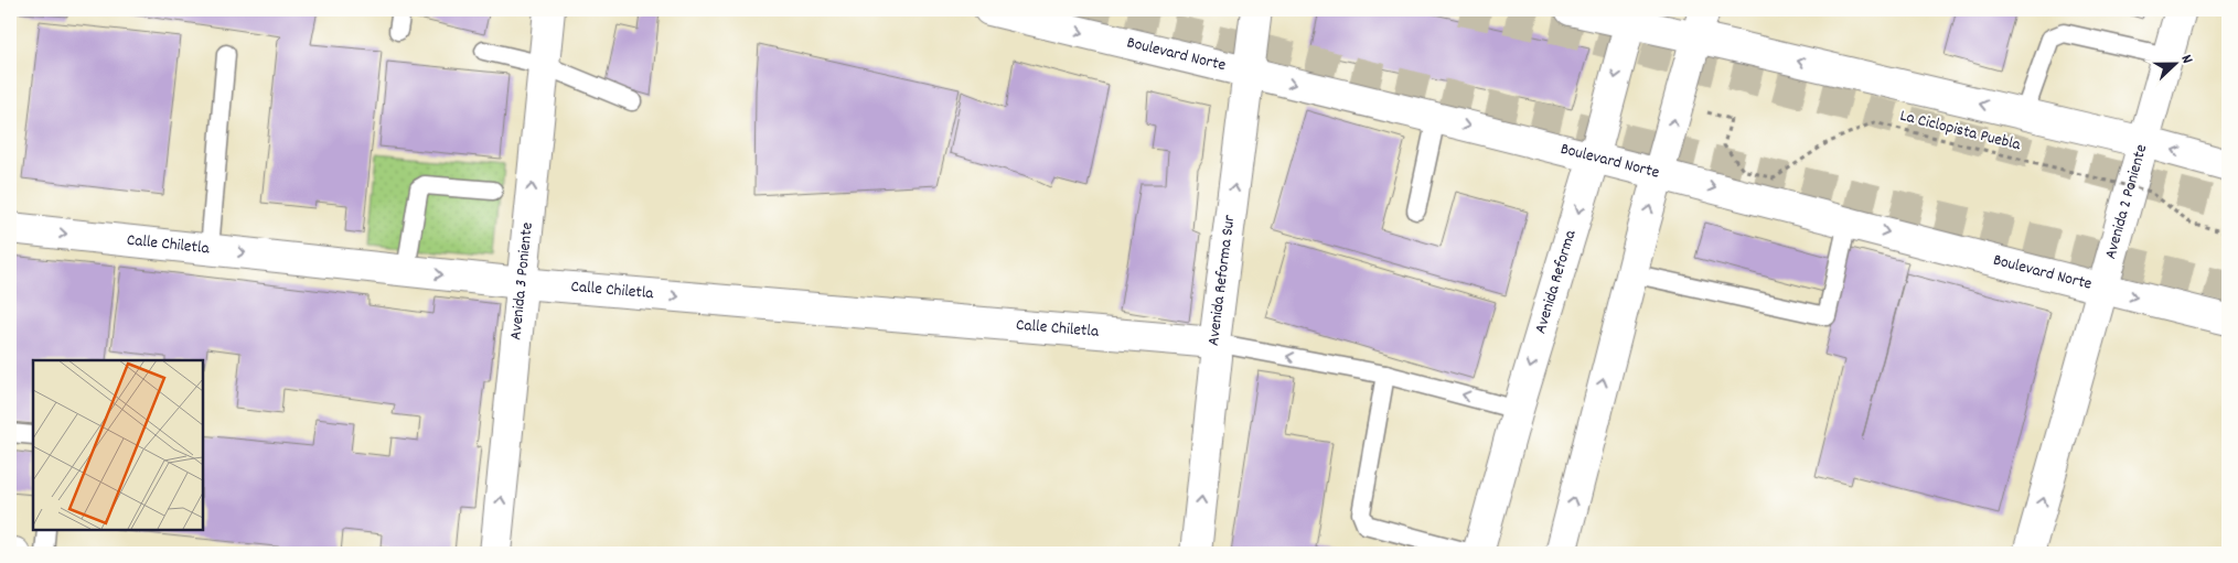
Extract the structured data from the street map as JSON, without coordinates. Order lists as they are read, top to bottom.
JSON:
{
  "streets": {
    "main road": [
      "Boulevard Norte",
      "Avenida 2 Poniente",
      "Calle Chiletla",
      "Avenida Reforma Sur",
      "Avenida 3 Poniente",
      "Avenida Reforma"
    ],
    "path": ["La Ciclopista Puebla"]
  },
  "crossings": [
    ["Boulevard Norte", "Avenida 2 Poniente"],
    ["Boulevard Norte", "Avenida Reforma Sur"],
    ["Boulevard Norte", "Avenida Reforma"],
    ["Calle Chiletla", "Avenida Reforma Sur"],
    ["Calle Chiletla", "Avenida 3 Poniente"]
  ],
  "one_way": [
    "Avenida 2 Poniente",
    "Calle Chiletla",
    "Avenida Reforma Sur",
    "Avenida 3 Poniente"
  ],
  "north": "right"
}
